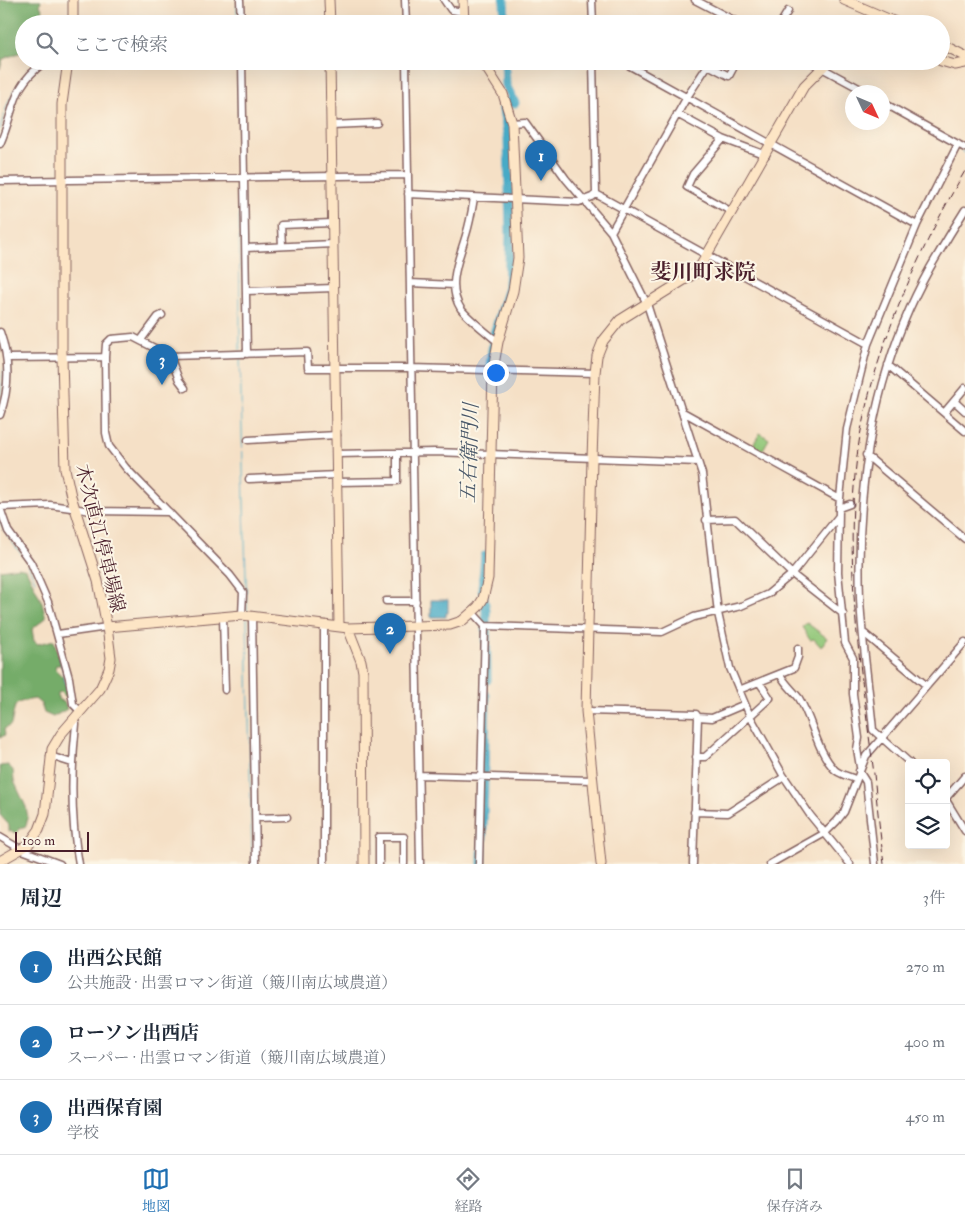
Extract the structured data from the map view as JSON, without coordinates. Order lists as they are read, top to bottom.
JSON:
{
  "streets": {
    "street": ["木次直江停車場線"]
  },
  "districts": ["斐川町求院"],
  "water": ["五右衛門川"],
  "scale_bar": "100 m",
  "north": "bottom right",
  "page": {
    "search": "ここで検索",
    "pins": ["1", "3", "2"],
    "scale": "100 m",
    "heading": ["周辺", "3件"],
    "list": [
      {
        "mark": "1",
        "name": "出西公民館",
        "note": "公共施設 · 出雲ロマン街道（簸川南広域農道）",
        "value": "270 m"
      },
      {
        "mark": "2",
        "name": "ローソン出西店",
        "note": "スーパー · 出雲ロマン街道（簸川南広域農道）",
        "value": "400 m"
      },
      {
        "mark": "3",
        "name": "出西保育園",
        "note": "学校",
        "value": "450 m"
      }
    ],
    "nav": ["地図", "経路", "保存済み"]
  }
}
